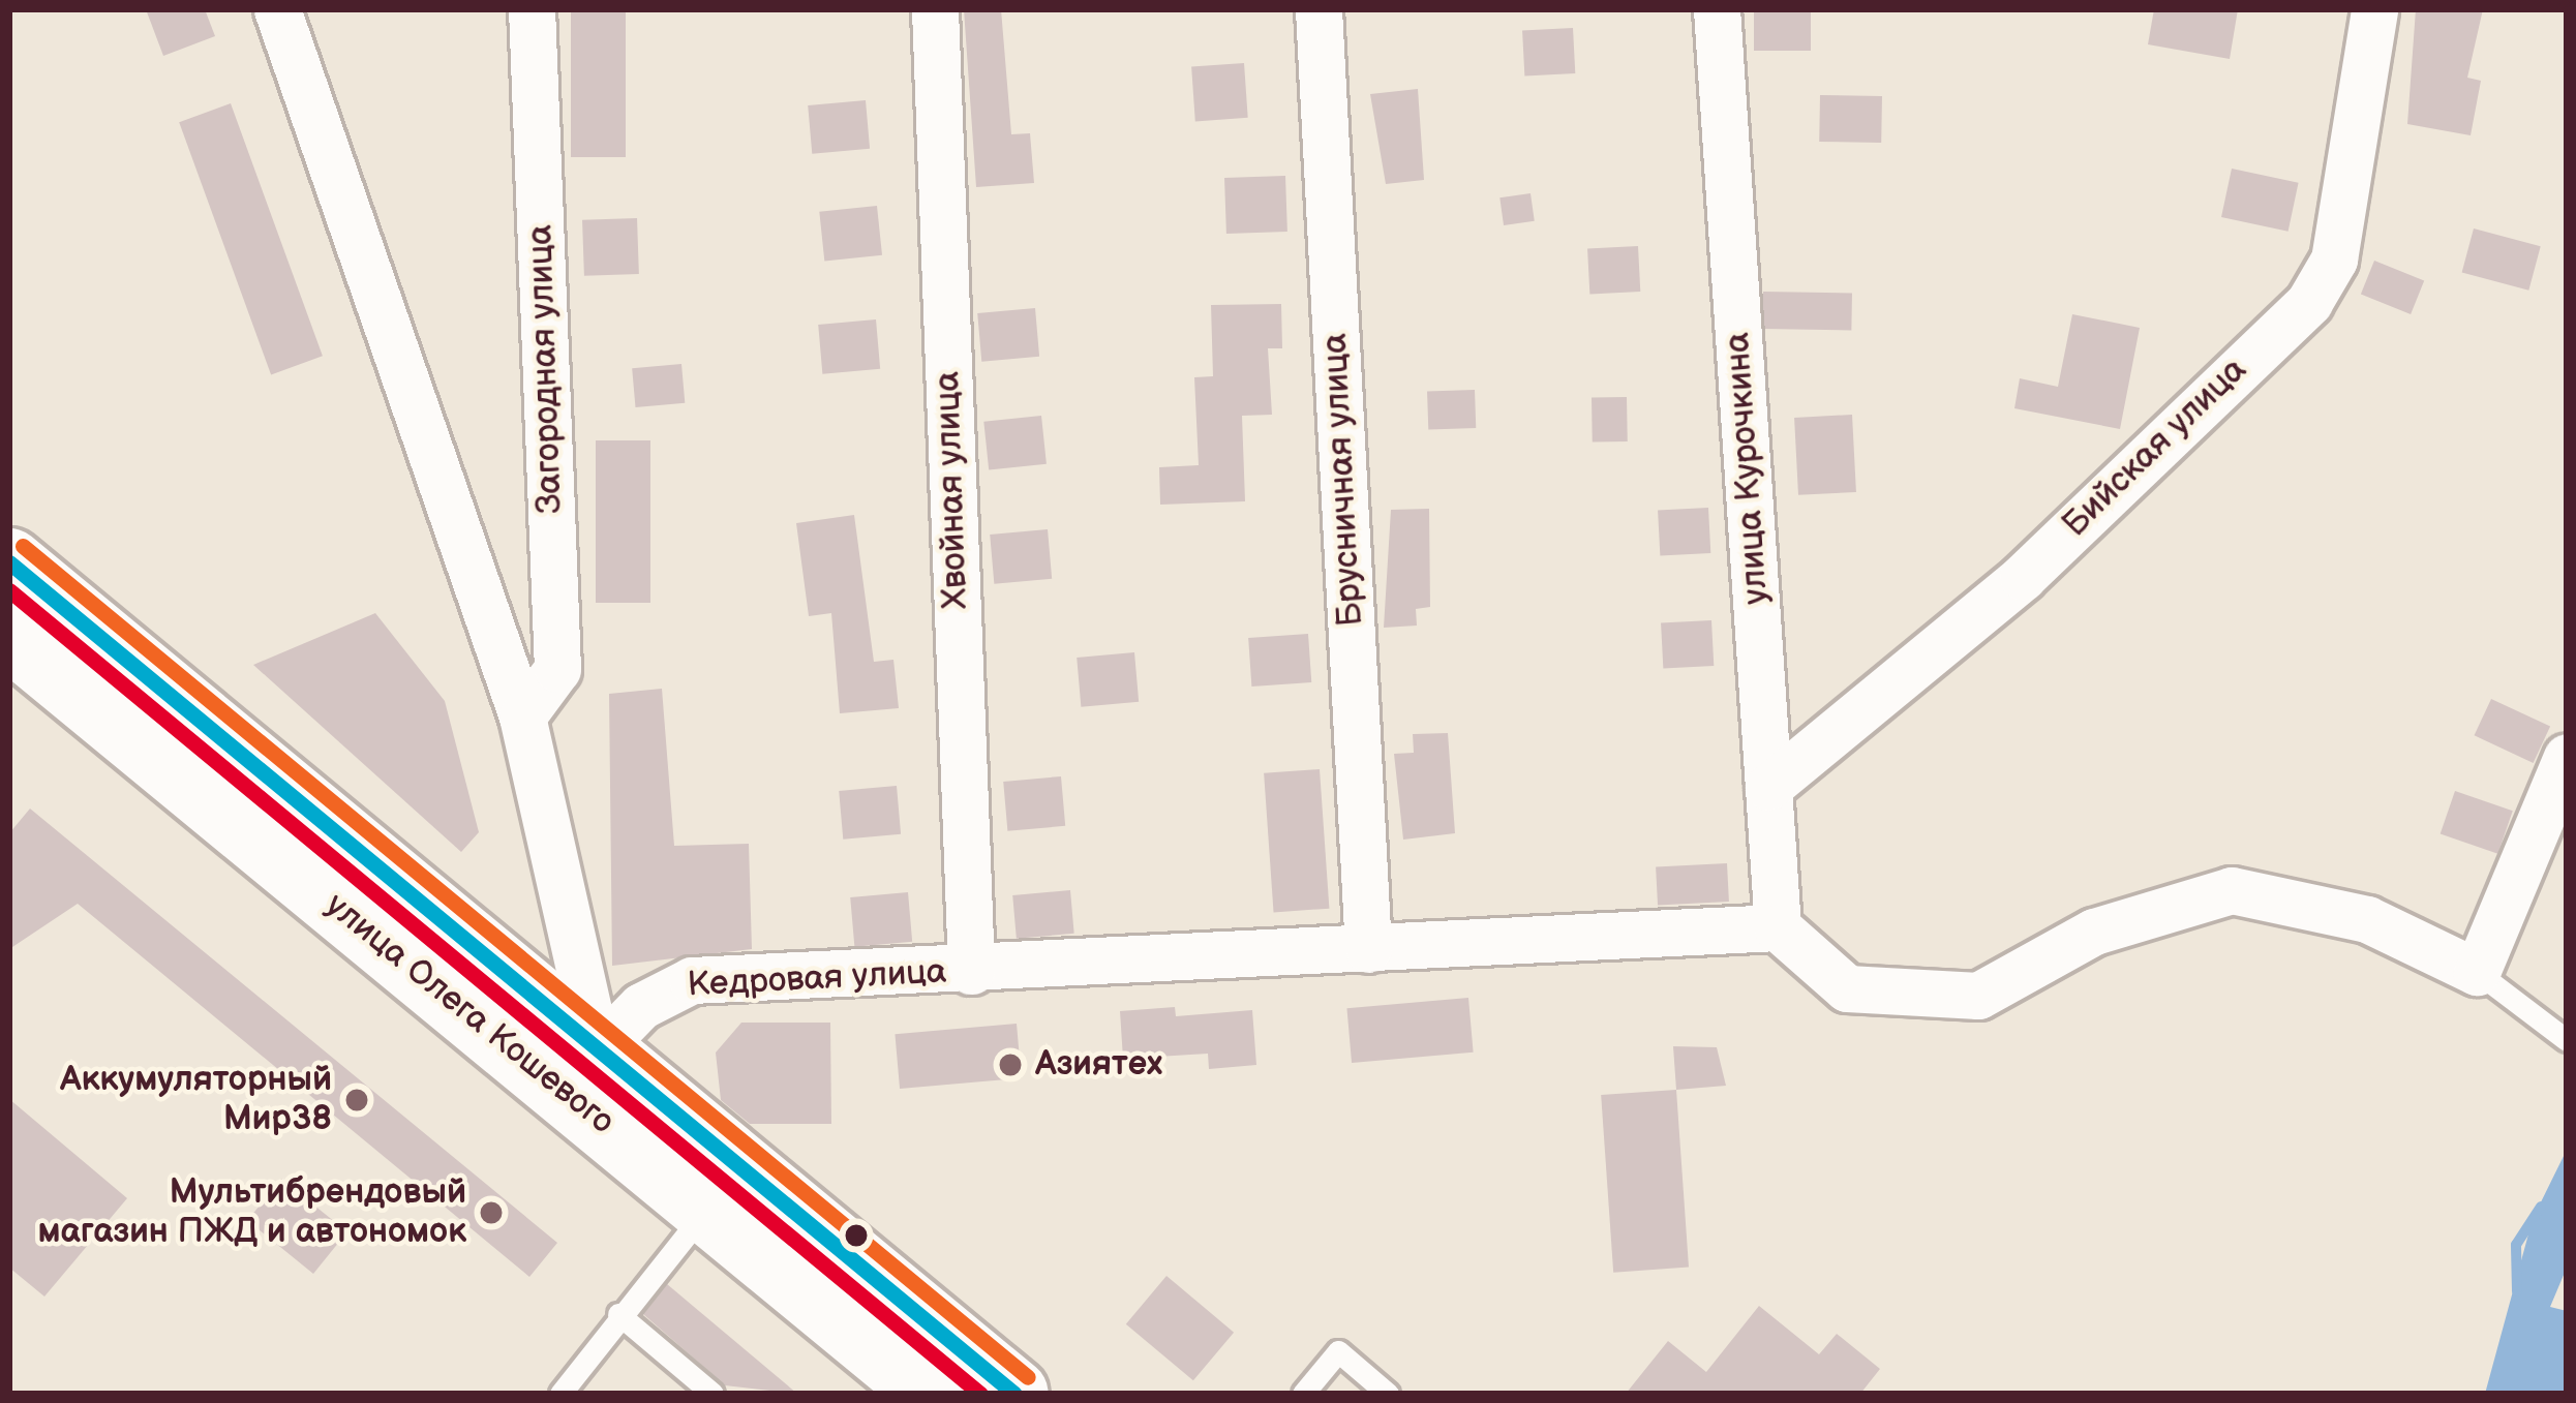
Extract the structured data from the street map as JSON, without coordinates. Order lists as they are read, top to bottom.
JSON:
{
  "streets": {
    "main road": ["улица Олега Кошевого"],
    "street": [
      "Загородная улица",
      "Бийская улица",
      "улица Курочкина",
      "Брусничная улица",
      "Хвойная улица",
      "Кедровая улица"
    ]
  },
  "crossings": [
    ["Бийская улица", "улица Курочкина"],
    ["улица Курочкина", "Кедровая улица"],
    ["Брусничная улица", "Кедровая улица"],
    ["Хвойная улица", "Кедровая улица"],
    ["Кедровая улица", "улица Олега Кошевого"]
  ],
  "places": ["Азиятех", "Аккумуляторный Мир38", "Мультибрендовый магазин ПЖД и автономок"]
}
